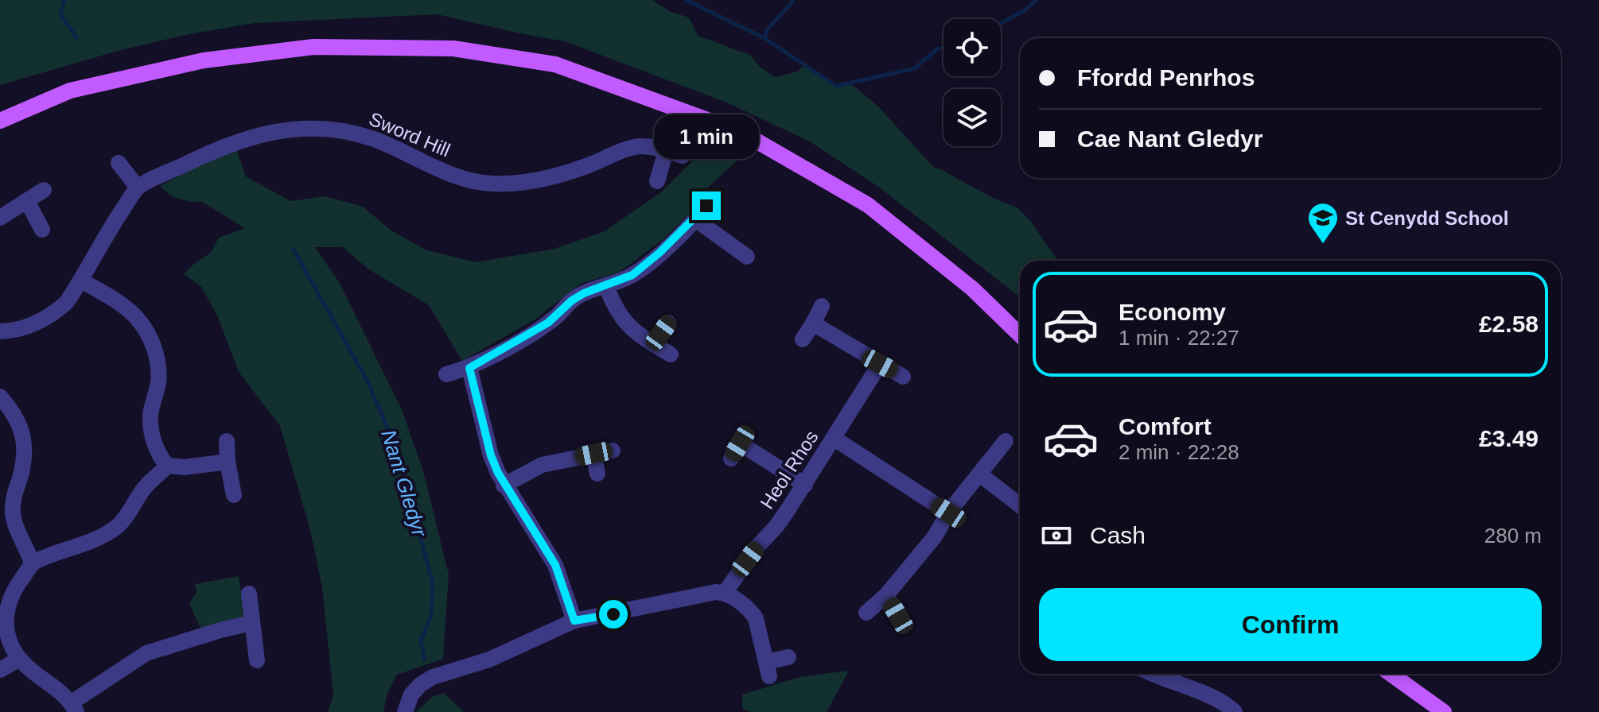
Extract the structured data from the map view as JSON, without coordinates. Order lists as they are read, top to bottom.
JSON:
{
  "streets": {
    "street": ["Sword Hill", "Heol Rhos"]
  },
  "water": ["Nant Gledyr"],
  "places": {
    "school or university": ["St Cenydd School"]
  },
  "page": {
    "banner": ["Ffordd Penrhos", "Cae Nant Gledyr"],
    "bubble": "1 min",
    "list": [
      {
        "name": "Economy",
        "note": "1 min · 22:27",
        "value": "£2.58"
      },
      {
        "name": "Comfort",
        "note": "2 min · 22:28",
        "value": "£3.49"
      }
    ],
    "pay": ["Cash", "280 m"],
    "buttons": "Confirm"
  }
}
